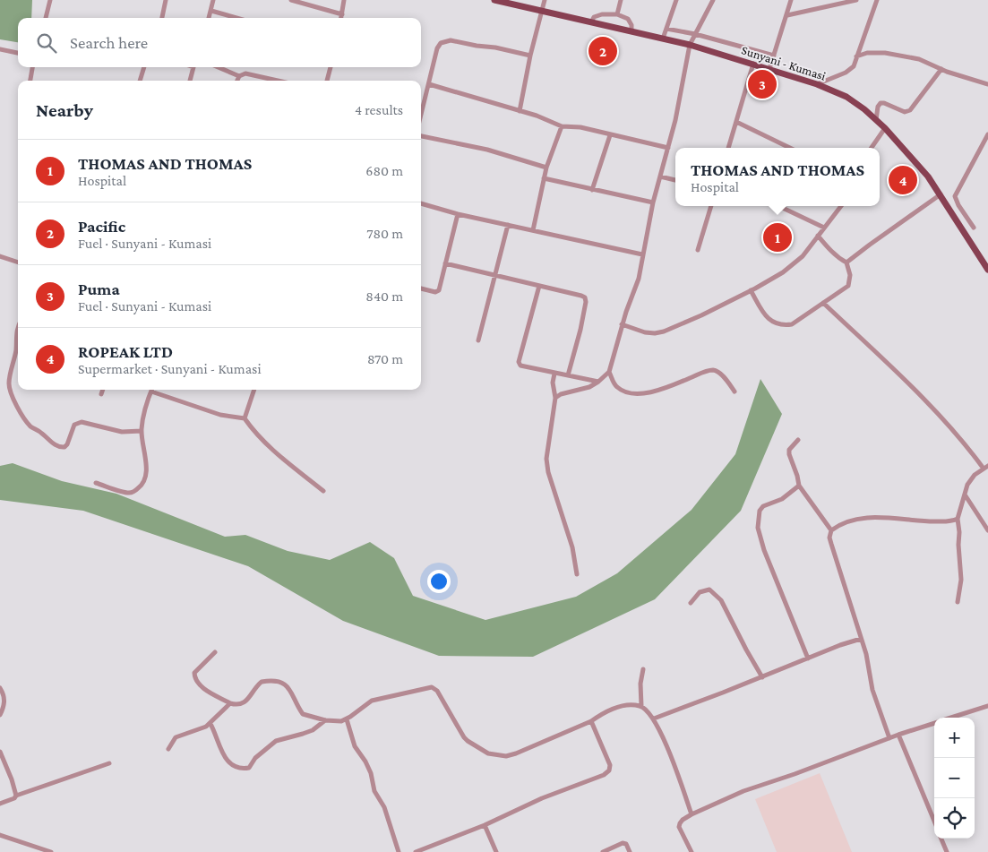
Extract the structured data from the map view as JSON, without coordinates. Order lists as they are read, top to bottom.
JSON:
{
  "streets": {
    "main road": ["Sunyani - Kumasi"]
  },
  "page": {
    "search": "Search here",
    "pins": [
      "2",
      "3",
      "4",
      "1"
    ],
    "heading": ["Nearby", "4 results"],
    "list": [
      {
        "mark": "1",
        "name": "THOMAS AND THOMAS",
        "note": "Hospital",
        "value": "680 m"
      },
      {
        "mark": "2",
        "name": "Pacific",
        "note": "Fuel · Sunyani - Kumasi",
        "value": "780 m"
      },
      {
        "mark": "3",
        "name": "Puma",
        "note": "Fuel · Sunyani - Kumasi",
        "value": "840 m"
      },
      {
        "mark": "4",
        "name": "ROPEAK LTD",
        "note": "Supermarket · Sunyani - Kumasi",
        "value": "870 m"
      }
    ],
    "popup": ["THOMAS AND THOMAS", "Hospital"],
    "map_buttons": ["+", "−"]
  }
}
